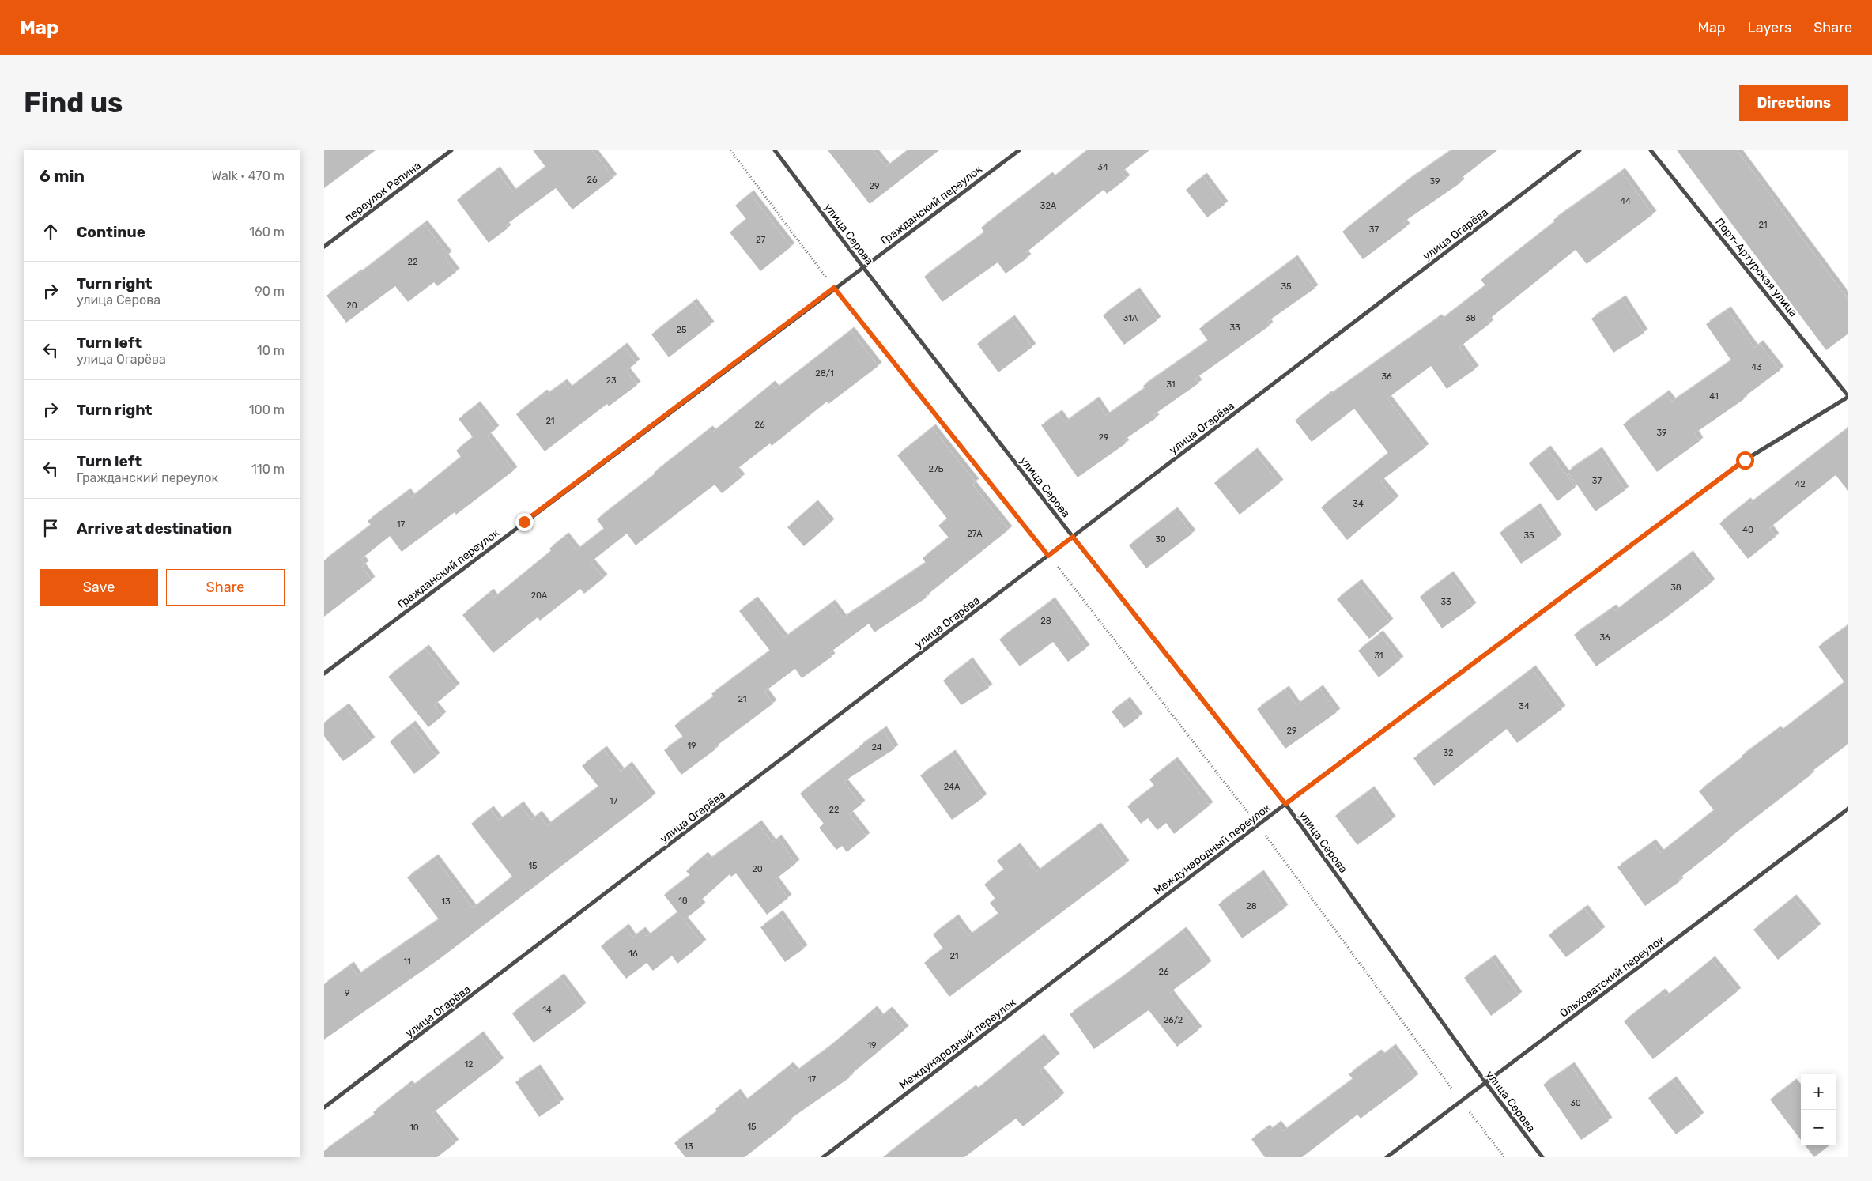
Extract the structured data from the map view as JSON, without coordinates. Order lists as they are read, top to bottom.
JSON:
{
  "streets": {
    "street": [
      "переулок Репина",
      "Гражданский переулок",
      "улица Серова",
      "улица Огарёва",
      "Порт-Артурская улица",
      "Международный переулок",
      "Ольховатский переулок"
    ]
  },
  "crossings": [
    ["Гражданский переулок", "улица Серова"],
    ["улица Серова", "улица Огарёва"],
    ["улица Серова", "Международный переулок"],
    ["улица Серова", "Ольховатский переулок"],
    ["Порт-Артурская улица", "Международный переулок"]
  ],
  "house_numbers": [
    "34",
    "26",
    "39",
    "29",
    "44",
    "32А",
    "21",
    "37",
    "27",
    "22",
    "35",
    "20",
    "31А",
    "38",
    "33",
    "25",
    "43",
    "28/1",
    "36",
    "23",
    "31",
    "41",
    "21",
    "26",
    "39",
    "29",
    "27Б",
    "37",
    "42",
    "34",
    "17",
    "40",
    "27А",
    "35",
    "30",
    "38",
    "20А",
    "33",
    "28",
    "36",
    "31",
    "21",
    "34",
    "29",
    "19",
    "24",
    "32",
    "24А",
    "17",
    "22",
    "15",
    "20",
    "18",
    "13",
    "28",
    "16",
    "21",
    "11",
    "26",
    "9",
    "14",
    "26/2",
    "19",
    "12",
    "17",
    "30",
    "15",
    "10",
    "13"
  ],
  "page": {
    "header": "Map",
    "nav": ["Map", "Layers", "Share"],
    "buttons": [
      "Directions",
      ["Save", "Share"]
    ],
    "title": "Find us",
    "heading": ["6 min", "Walk · 470 m"],
    "list": [
      ["Continue", "160 m"],
      ["Turn right", "улица Серова", "90 m"],
      ["Turn left", "улица Огарёва", "10 m"],
      ["Turn right", "100 m"],
      ["Turn left", "Гражданский переулок", "110 m"],
      "Arrive at destination"
    ],
    "map_buttons": ["+", "−"]
  }
}
